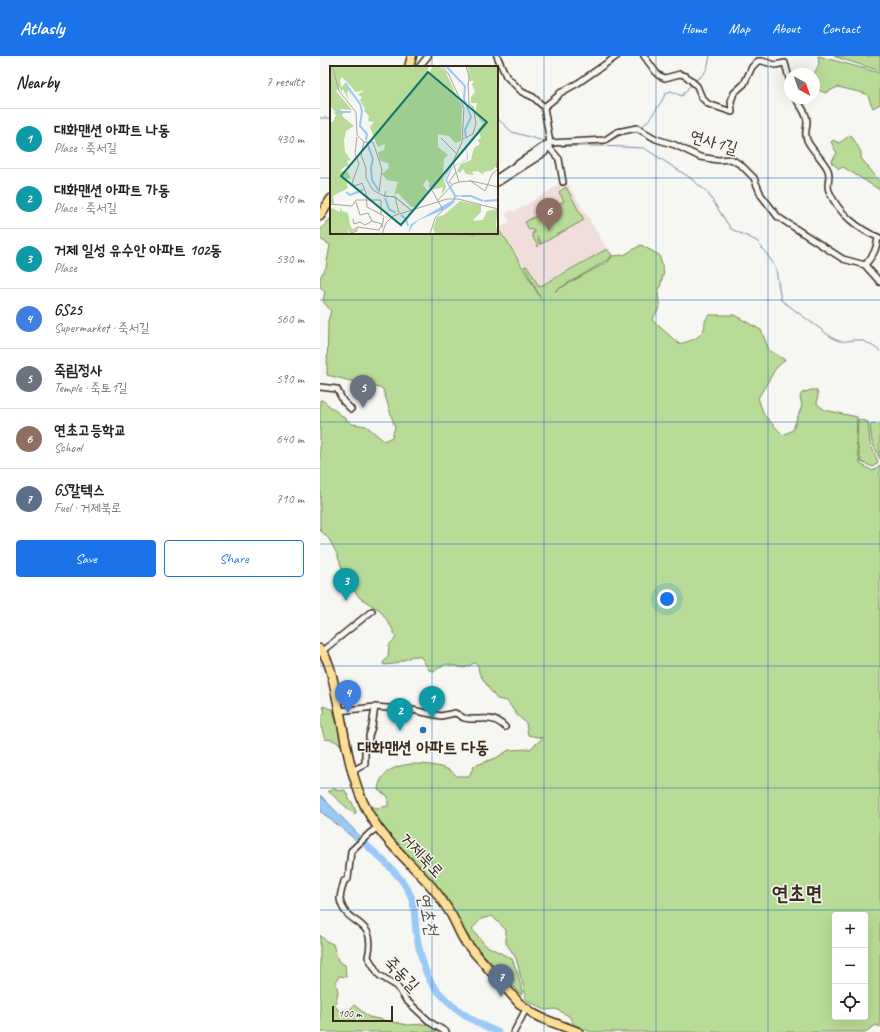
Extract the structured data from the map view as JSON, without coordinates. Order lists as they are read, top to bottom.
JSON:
{
  "streets": {
    "main road": ["거제북로"],
    "street": ["연사1길", "죽동길"]
  },
  "crossings": [
    ["거제북로", "죽동길"]
  ],
  "districts": ["연초면"],
  "water": ["연초천"],
  "places": ["대화맨션 아파트 다동"],
  "scale_bar": "100 m",
  "north": "bottom right",
  "page": {
    "header": "Atlasly",
    "nav": [
      "Home",
      "Map",
      "About",
      "Contact"
    ],
    "heading": ["Nearby", "7 results"],
    "list": [
      {
        "mark": "1",
        "name": "대화맨션 아파트 나동",
        "note": "Place · 죽서길",
        "value": "430 m"
      },
      {
        "mark": "2",
        "name": "대화맨션 아파트 가동",
        "note": "Place · 죽서길",
        "value": "490 m"
      },
      {
        "mark": "3",
        "name": "거제 일성 유수안 아파트 102동",
        "note": "Place",
        "value": "530 m"
      },
      {
        "mark": "4",
        "name": "GS25",
        "note": "Supermarket · 죽서길",
        "value": "560 m"
      },
      {
        "mark": "5",
        "name": "죽림정사",
        "note": "Temple · 죽토1길",
        "value": "590 m"
      },
      {
        "mark": "6",
        "name": "연초고등학교",
        "note": "School",
        "value": "640 m"
      },
      {
        "mark": "7",
        "name": "GS칼텍스",
        "note": "Fuel · 거제북로",
        "value": "710 m"
      }
    ],
    "pins": [
      "6",
      "5",
      "3",
      "4",
      "1",
      "2",
      "7"
    ],
    "buttons": ["Save", "Share"],
    "map_buttons": ["+", "−"],
    "scale": "100 m"
  }
}
